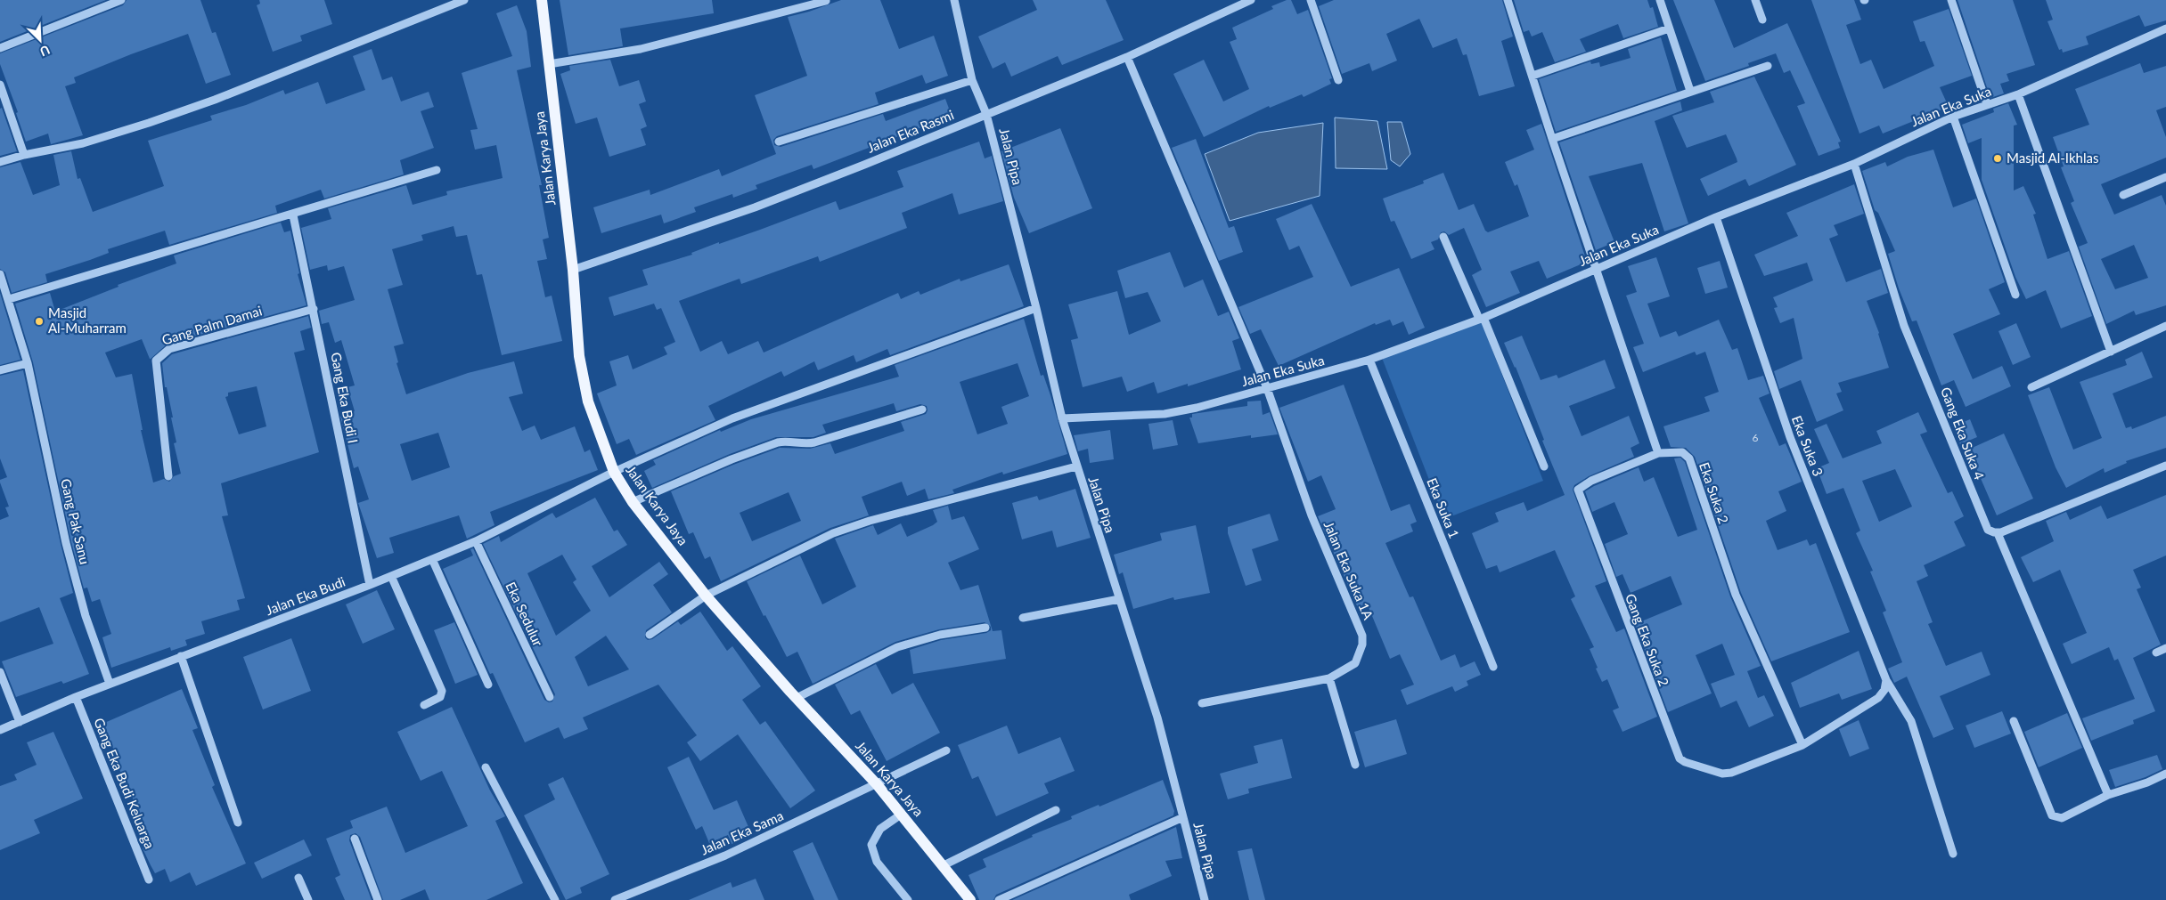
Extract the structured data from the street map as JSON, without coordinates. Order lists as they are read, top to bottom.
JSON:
{
  "streets": {
    "main road": ["Jalan Karya Jaya"],
    "street": [
      "Jalan Eka Suka",
      "Jalan Eka Rasmi",
      "Jalan Pipa",
      "Gang Palm Damai",
      "Gang Eka Budi I",
      "Gang Eka Suka 4",
      "Eka Suka 3",
      "Eka Suka 2",
      "Eka Suka 1",
      "Gang Pak Sanu",
      "Jalan Eka Suka 1A",
      "Jalan Eka Budi",
      "Eka Sedulur",
      "Gang Eka Suka 2",
      "Gang Eka Budi Keluarga",
      "Jalan Eka Sama"
    ]
  },
  "crossings": [
    ["Jalan Eka Suka", "Jalan Pipa"],
    ["Jalan Eka Suka", "Gang Eka Suka 4"],
    ["Jalan Eka Suka", "Eka Suka 3"],
    ["Jalan Eka Suka", "Eka Suka 1"],
    ["Jalan Eka Suka", "Jalan Eka Suka 1A"],
    ["Jalan Eka Rasmi", "Jalan Pipa"],
    ["Jalan Eka Rasmi", "Jalan Karya Jaya"],
    ["Jalan Eka Rasmi", "Jalan Eka Suka 1A"],
    ["Jalan Pipa", "Jalan Eka Budi"],
    ["Jalan Karya Jaya", "Jalan Eka Budi"],
    ["Jalan Karya Jaya", "Jalan Eka Sama"],
    ["Gang Palm Damai", "Gang Eka Budi I"],
    ["Gang Eka Budi I", "Jalan Eka Budi"],
    ["Eka Suka 2", "Gang Eka Suka 2"],
    ["Gang Pak Sanu", "Jalan Eka Budi"],
    ["Jalan Eka Budi", "Eka Sedulur"],
    ["Jalan Eka Budi", "Gang Eka Budi Keluarga"]
  ],
  "places": ["Masjid Al-Ikhlas", "Masjid Al-Muharram"],
  "house_numbers": ["6"],
  "north": "bottom right"
}
